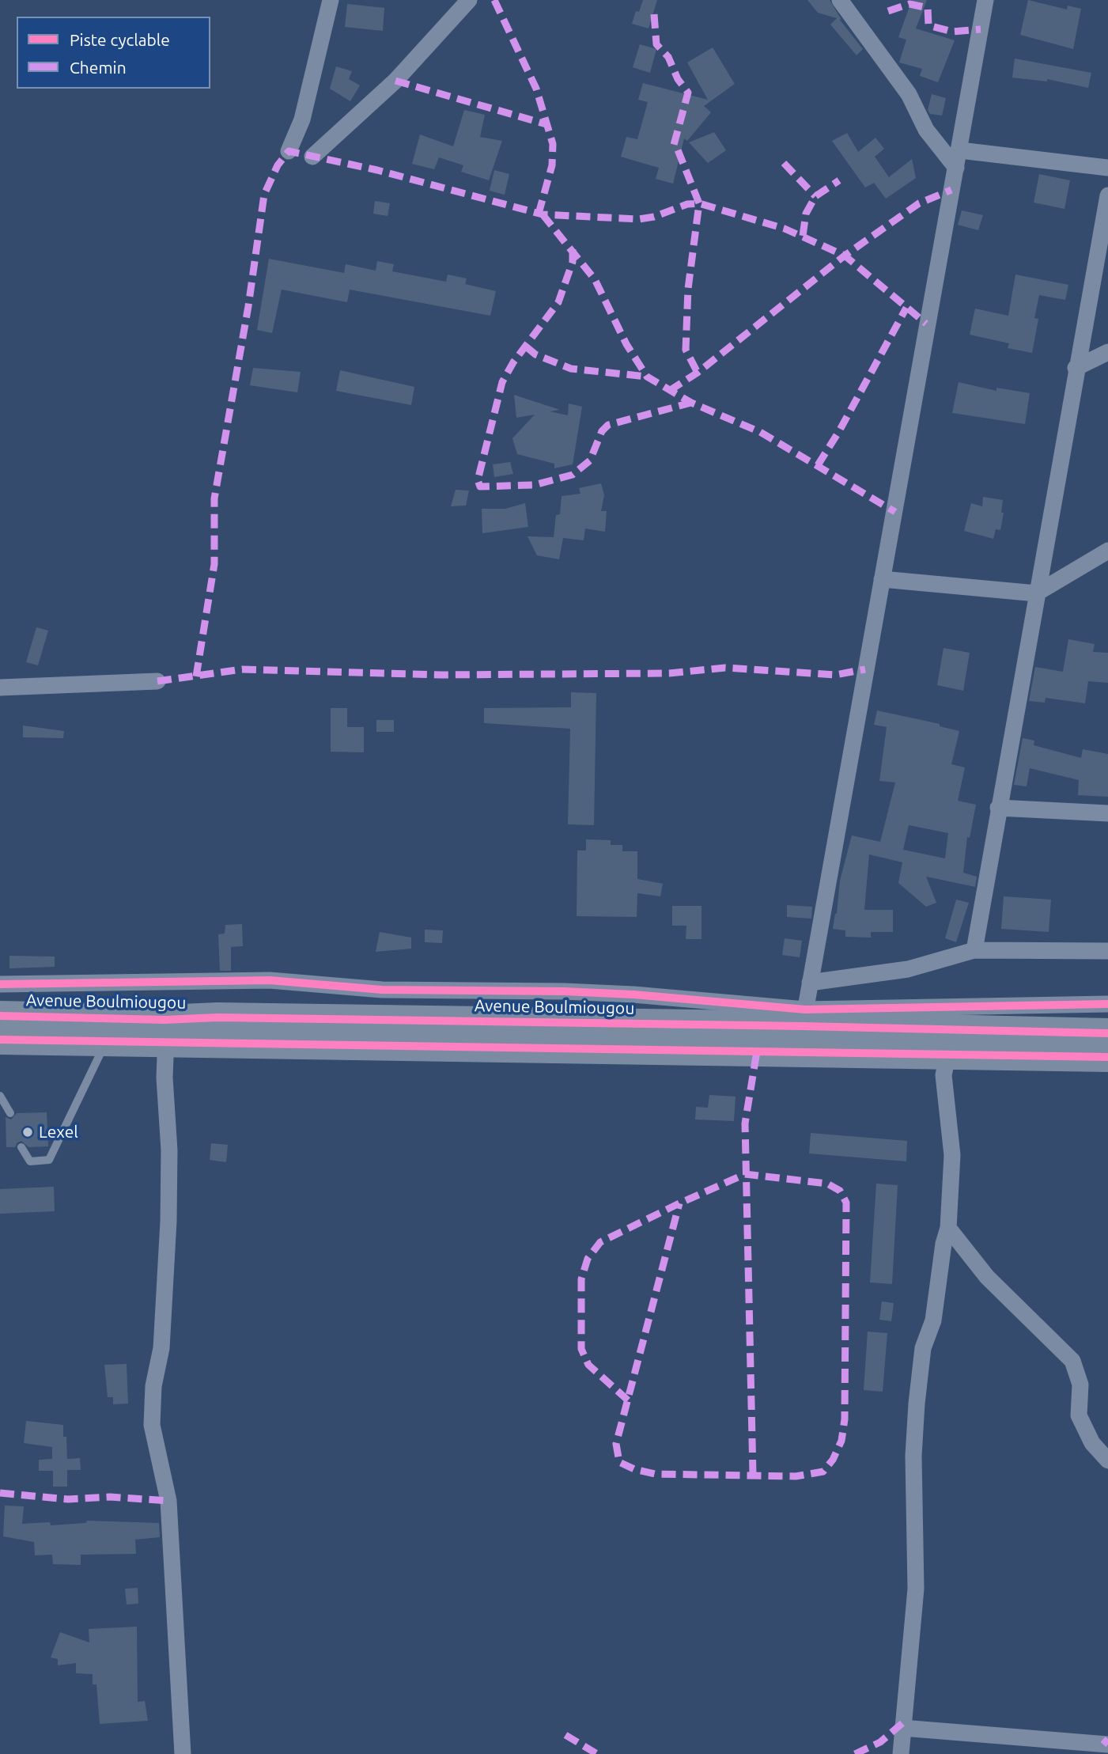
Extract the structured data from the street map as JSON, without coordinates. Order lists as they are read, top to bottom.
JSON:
{
  "streets": {
    "highway": ["Avenue Boulmiougou"]
  },
  "places": ["Lexel"],
  "legend": ["Piste cyclable", "Chemin"]
}
